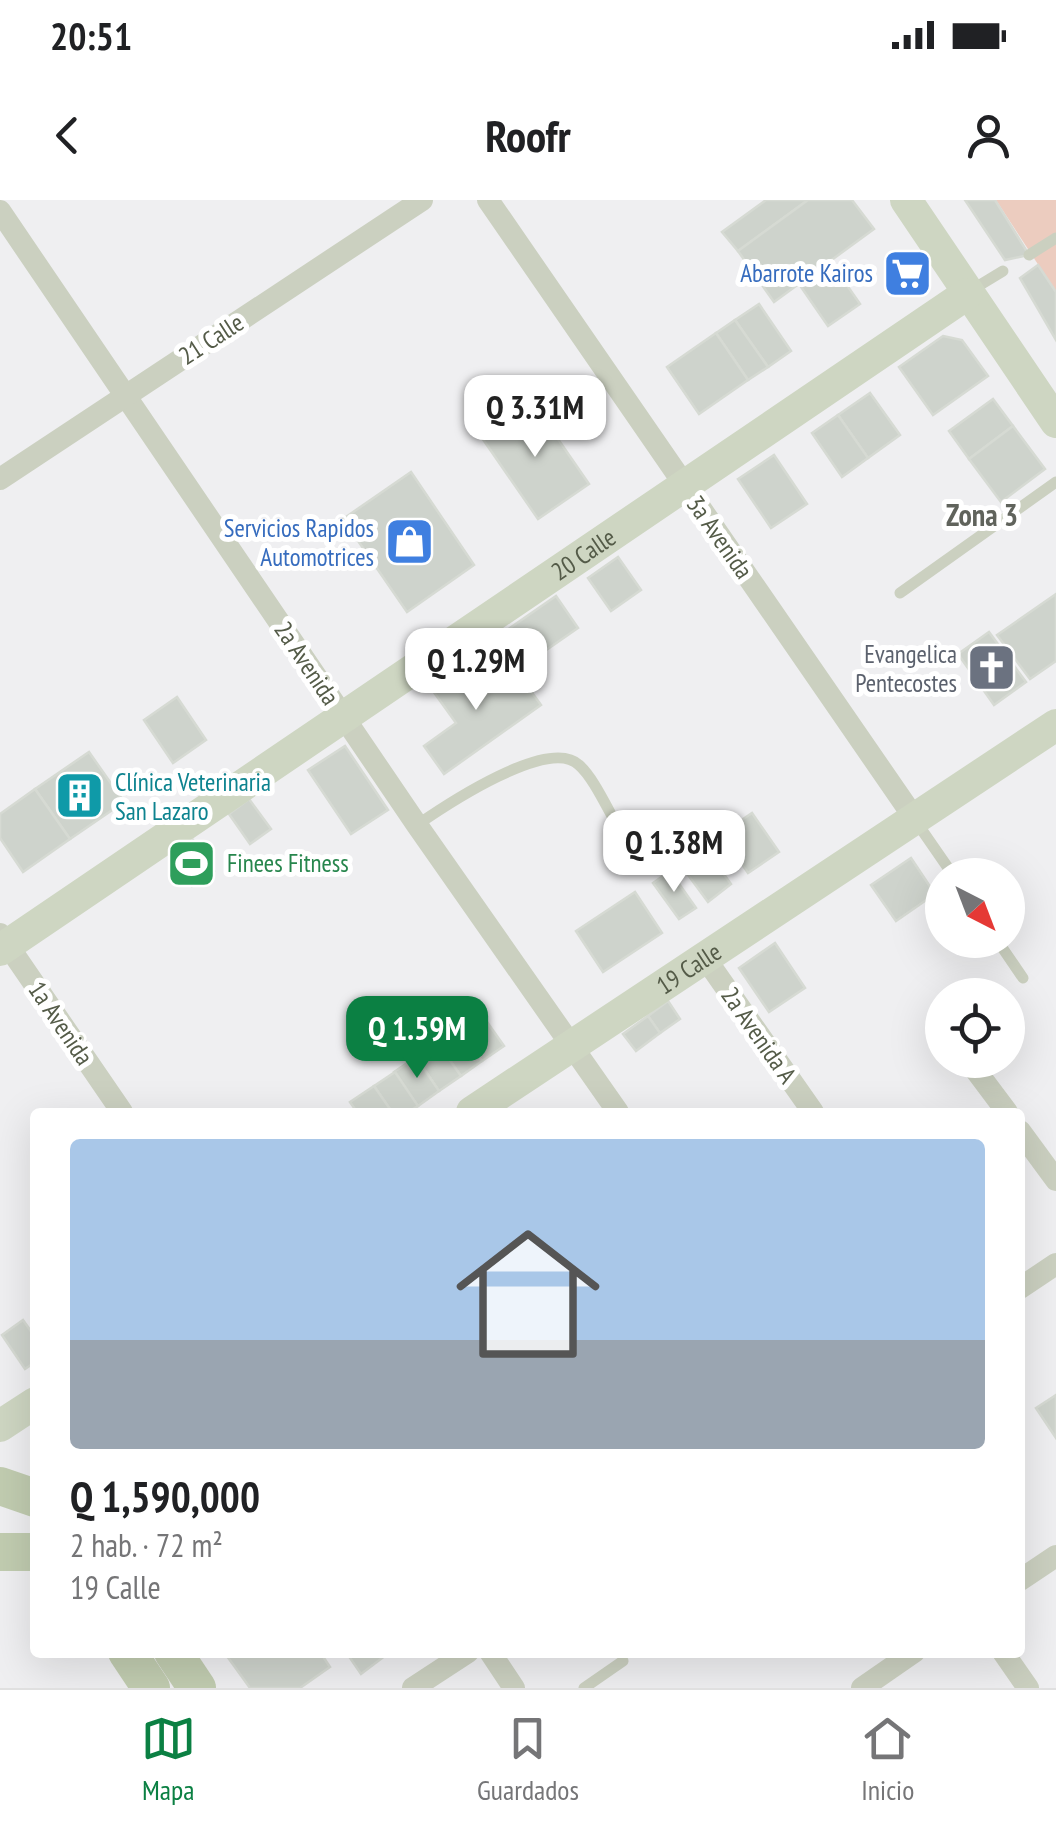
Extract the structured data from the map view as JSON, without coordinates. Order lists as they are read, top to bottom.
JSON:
{
  "streets": {
    "main road": ["20 Calle", "19 Calle"],
    "street": [
      "21 Calle",
      "3a Avenida",
      "2a Avenida",
      "1a Avenida",
      "2a Avenida A"
    ]
  },
  "crossings": [
    ["21 Calle", "2a Avenida"],
    ["3a Avenida", "20 Calle"],
    ["3a Avenida", "19 Calle"],
    ["20 Calle", "2a Avenida"],
    ["20 Calle", "1a Avenida"],
    ["2a Avenida", "19 Calle"],
    ["19 Calle", "2a Avenida A"]
  ],
  "districts": ["Zona 3"],
  "places": {
    "supermarket": ["Abarrote Kairos"],
    "shop": ["Servicios Rapidos Automotrices"],
    "church": ["Evangelica Pentecostes"],
    "building": ["Clínica Veterinaria San Lazaro"],
    "sports": ["Finees Fitness"]
  },
  "north": "bottom right",
  "page": {
    "status": "20:51",
    "header": "Roofr",
    "price": [
      "Q 3.31M",
      "Q 1.29M",
      "Q 1.38M",
      "Q 1.59M"
    ],
    "list": [
      {
        "name": "Q 1,590,000",
        "note": "2 hab. · 72 m² · 19 Calle"
      }
    ],
    "tabs": ["Mapa", "Guardados", "Inicio"]
  }
}
